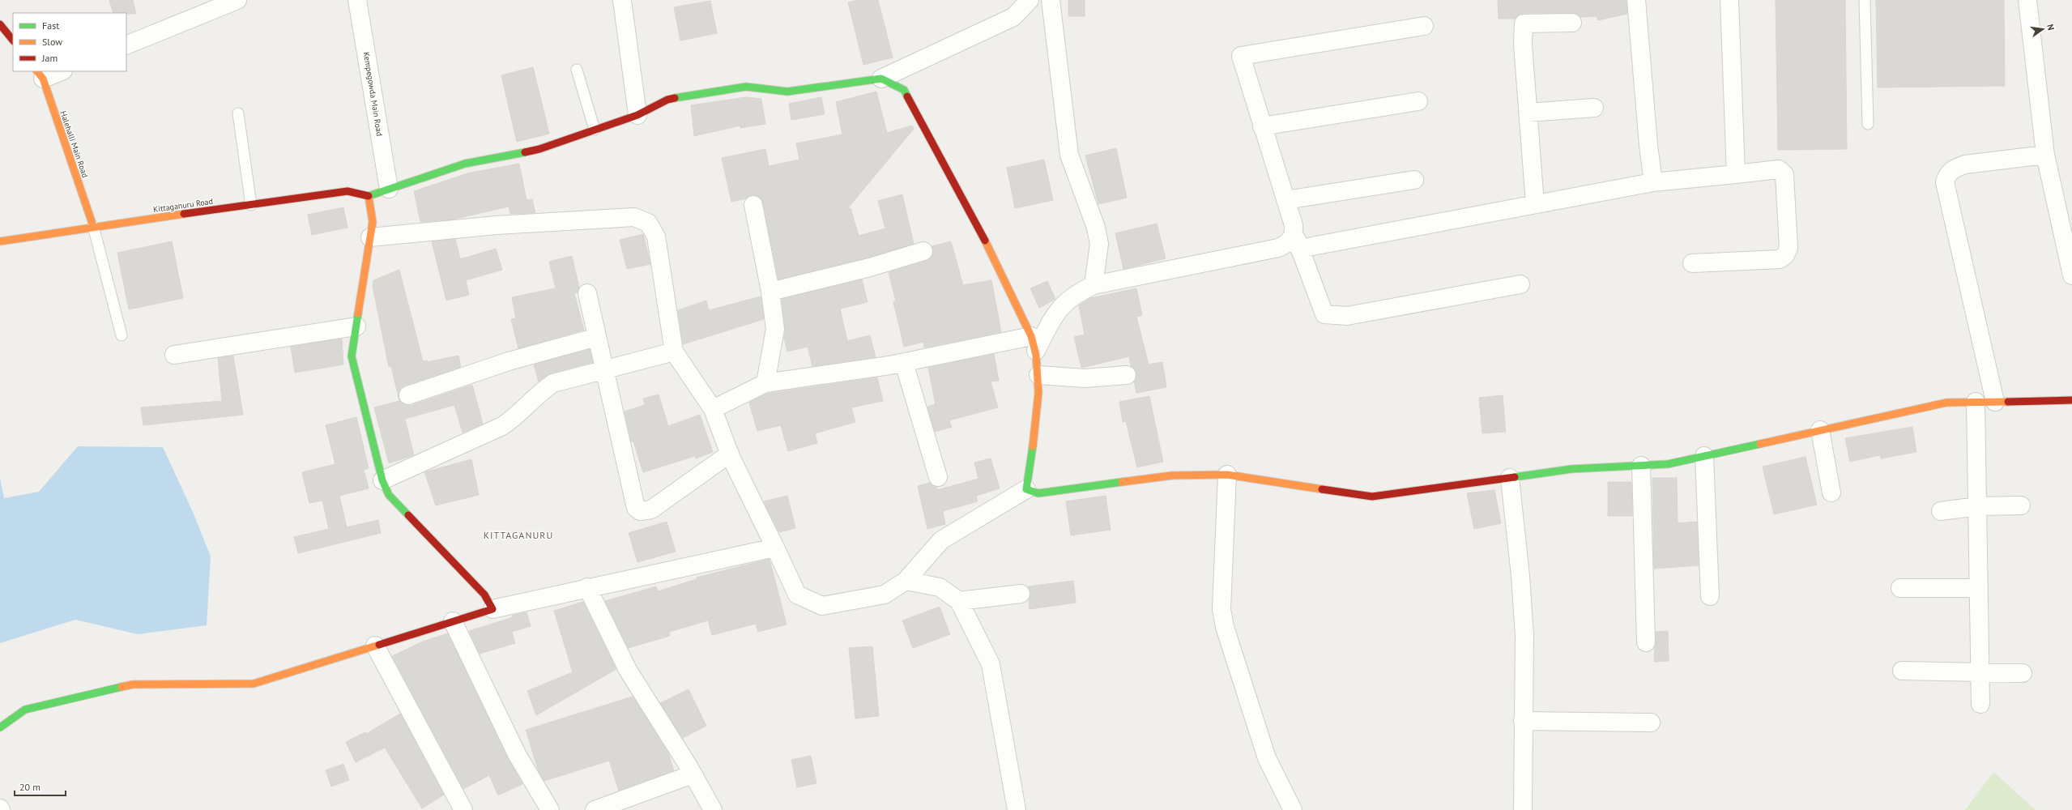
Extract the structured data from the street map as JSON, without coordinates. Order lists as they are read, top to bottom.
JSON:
{
  "streets": {
    "street": ["Kempegowda Main Road", "Halehalli Main Road", "Kittaganuru Road"]
  },
  "crossings": [
    ["Halehalli Main Road", "Kittaganuru Road"]
  ],
  "districts": ["KITTAGANURU"],
  "legend": ["Fast", "Slow", "Jam"],
  "scale_bar": "20 m",
  "north": "right"
}
